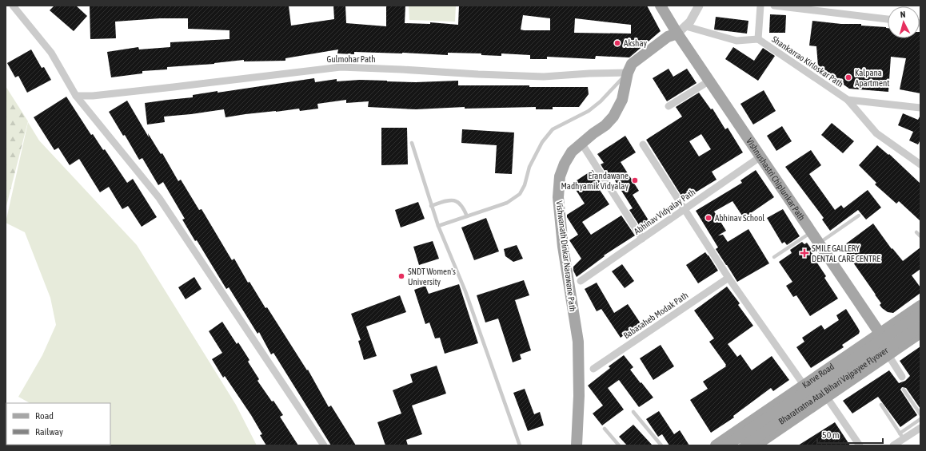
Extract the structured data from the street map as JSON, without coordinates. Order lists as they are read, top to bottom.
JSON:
{
  "streets": {
    "main road": [
      "Vishnushastri Chiplunkar Path",
      "Vishwanath Dinkar Narawane Path",
      "Karve Road",
      "Bharatratna Atal Bihari Vajpayee Flyover"
    ],
    "street": [
      "Gulmohar Path",
      "Shankarrao Kirloskar Path",
      "Abhinav Vidyalay Path",
      "Babasaheb Modak Path"
    ]
  },
  "crossings": [
    ["Gulmohar Path", "Vishwanath Dinkar Narawane Path"],
    ["Vishnushastri Chiplunkar Path", "Abhinav Vidyalay Path"],
    ["Vishnushastri Chiplunkar Path", "Karve Road"]
  ],
  "places": {
    "other": [
      "Akshay",
      "Kalpana Apartment",
      "Erandawane Madhyamik Vidyalay",
      "Abhinav School",
      "SNDT Women's University"
    ],
    "health": ["SMILE GALLERY DENTAL CARE CENTRE"]
  },
  "legend": ["Road", "Railway"],
  "scale_bar": "50 m",
  "north": "top"
}
